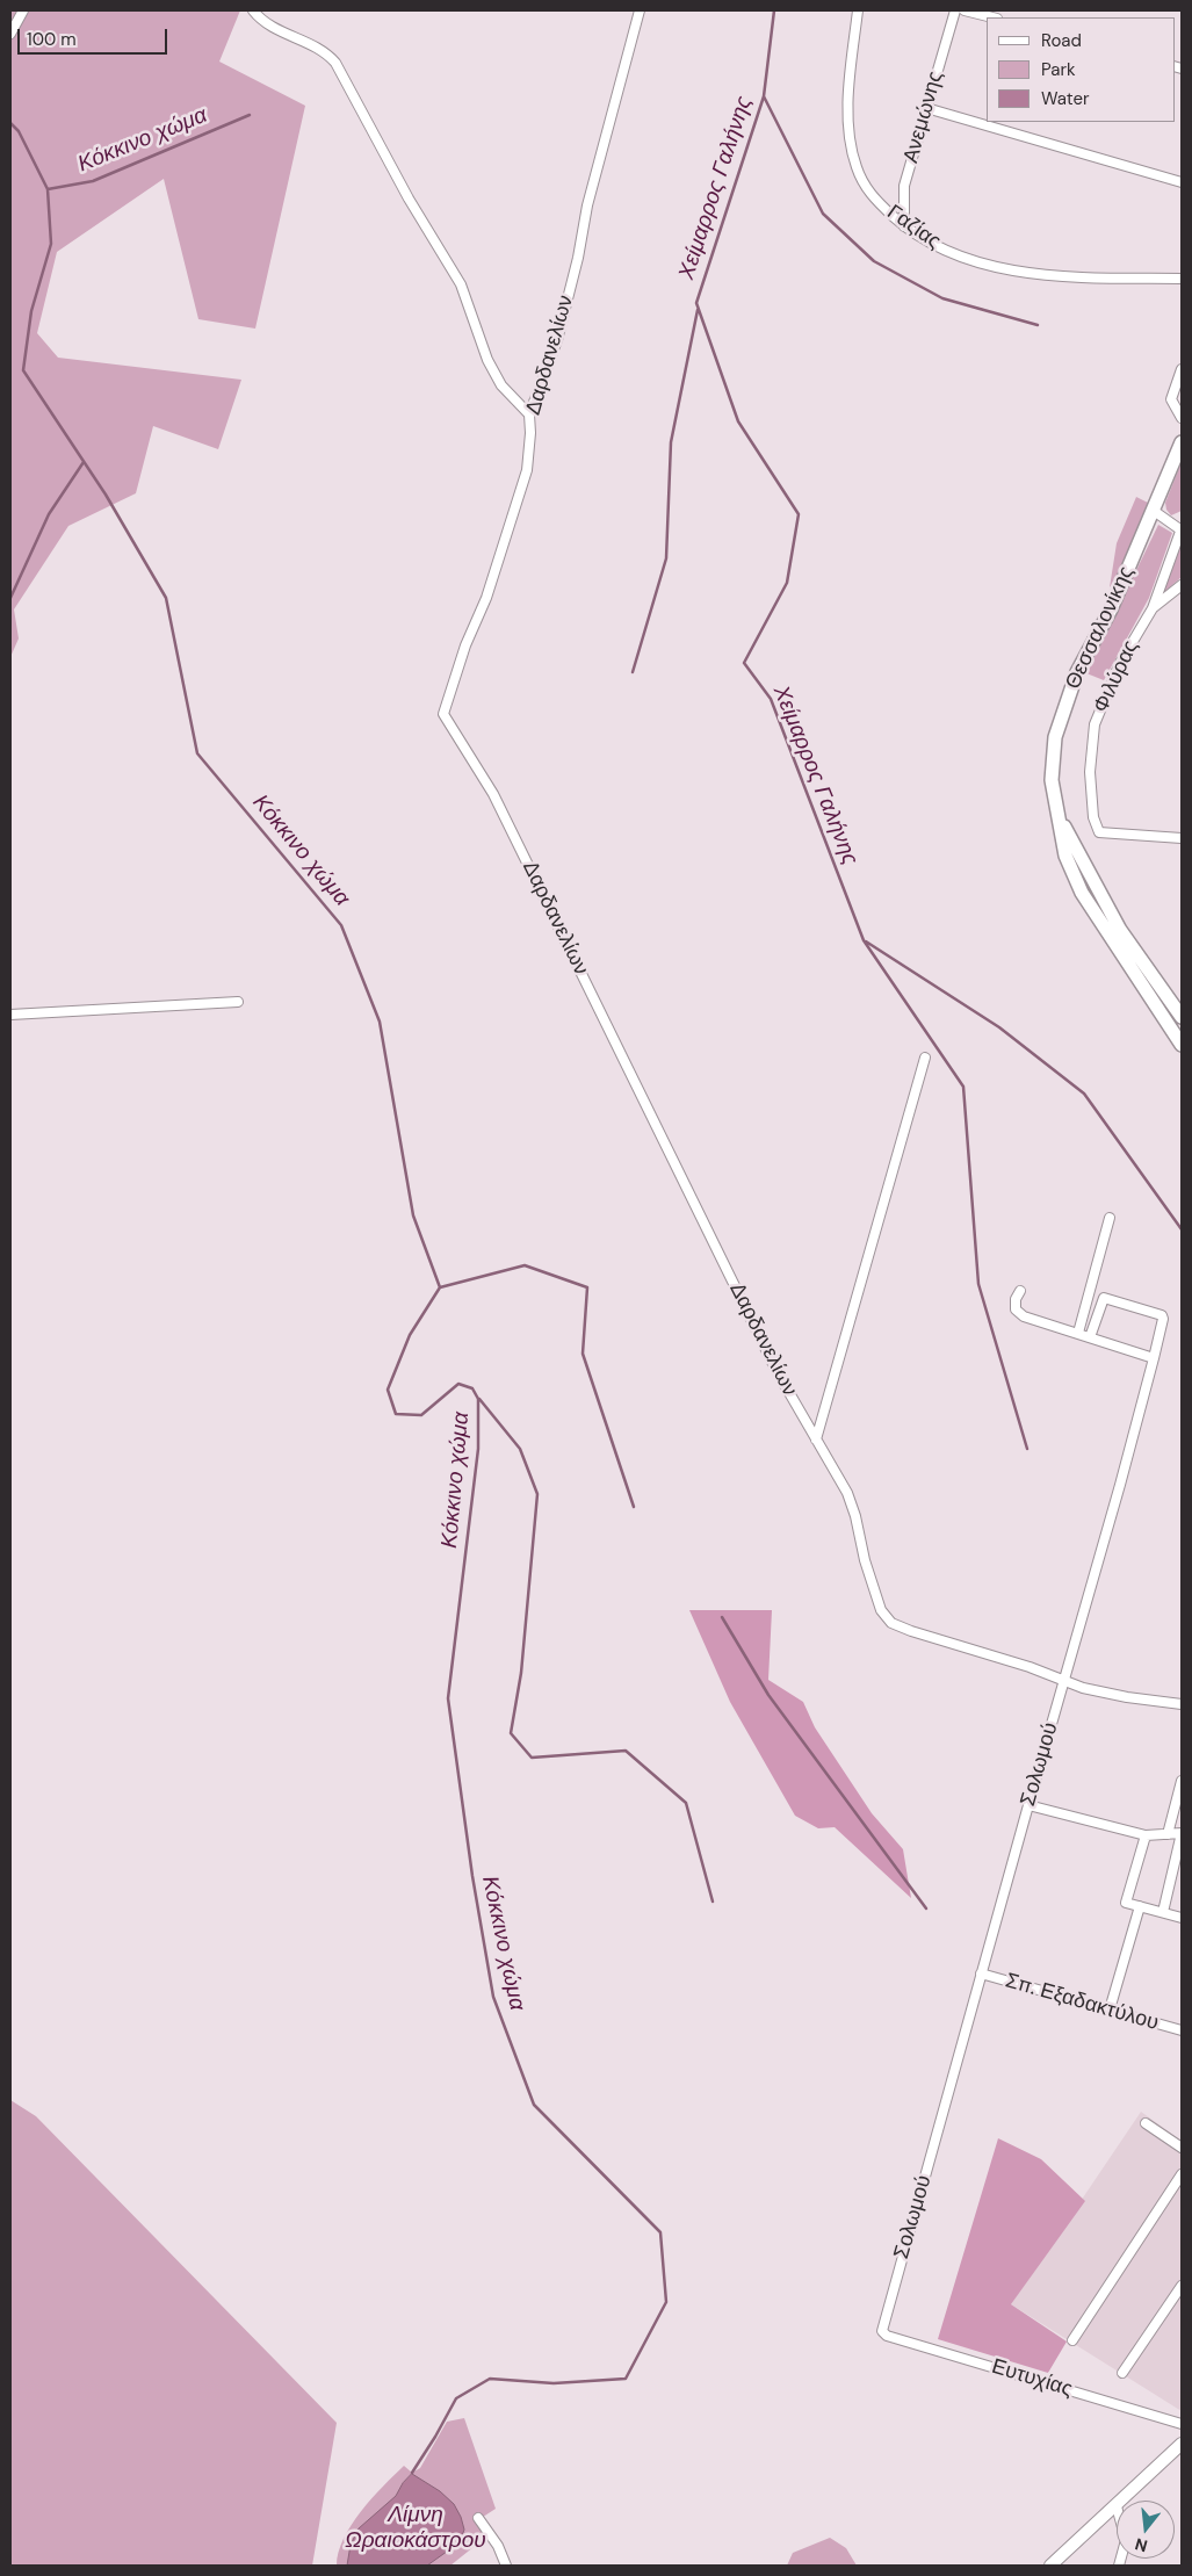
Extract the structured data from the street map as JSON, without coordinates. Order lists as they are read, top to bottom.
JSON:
{
  "streets": {
    "main road": ["Θεσσαλονίκης"],
    "street": [
      "Ανεμώνης",
      "Γαζίας",
      "Δαρδανελίων",
      "Φιλύρας",
      "Σολωμού",
      "Σπ. Εξαδακτύλου",
      "Ευτυχίας"
    ]
  },
  "crossings": [
    ["Ανεμώνης", "Γαζίας"],
    ["Δαρδανελίων", "Σολωμού"],
    ["Σολωμού", "Σπ. Εξαδακτύλου"],
    ["Σολωμού", "Ευτυχίας"]
  ],
  "water": ["Κόκκινο χώμα", "Χείμαρρος Γαλήνης", "Λίμνη Ωραιοκάστρου"],
  "legend": ["Road", "Park", "Water"],
  "scale_bar": "100 m",
  "north": "bottom"
}
